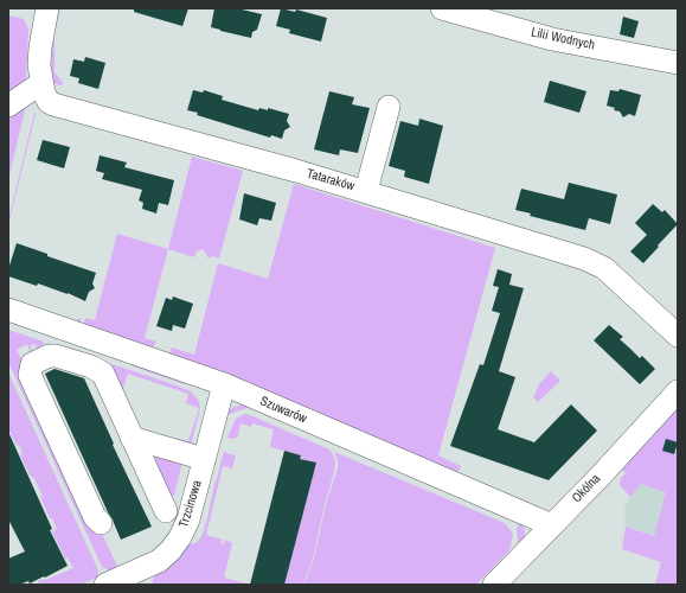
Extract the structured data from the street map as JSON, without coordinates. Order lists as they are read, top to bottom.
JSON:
{
  "streets": {
    "street": [
      "Lilii Wodnych",
      "Tataraków",
      "Szuwarów",
      "Okólna",
      "Trzcinowa"
    ]
  },
  "crossings": [
    ["Szuwarów", "Okólna"],
    ["Szuwarów", "Trzcinowa"]
  ]
}
